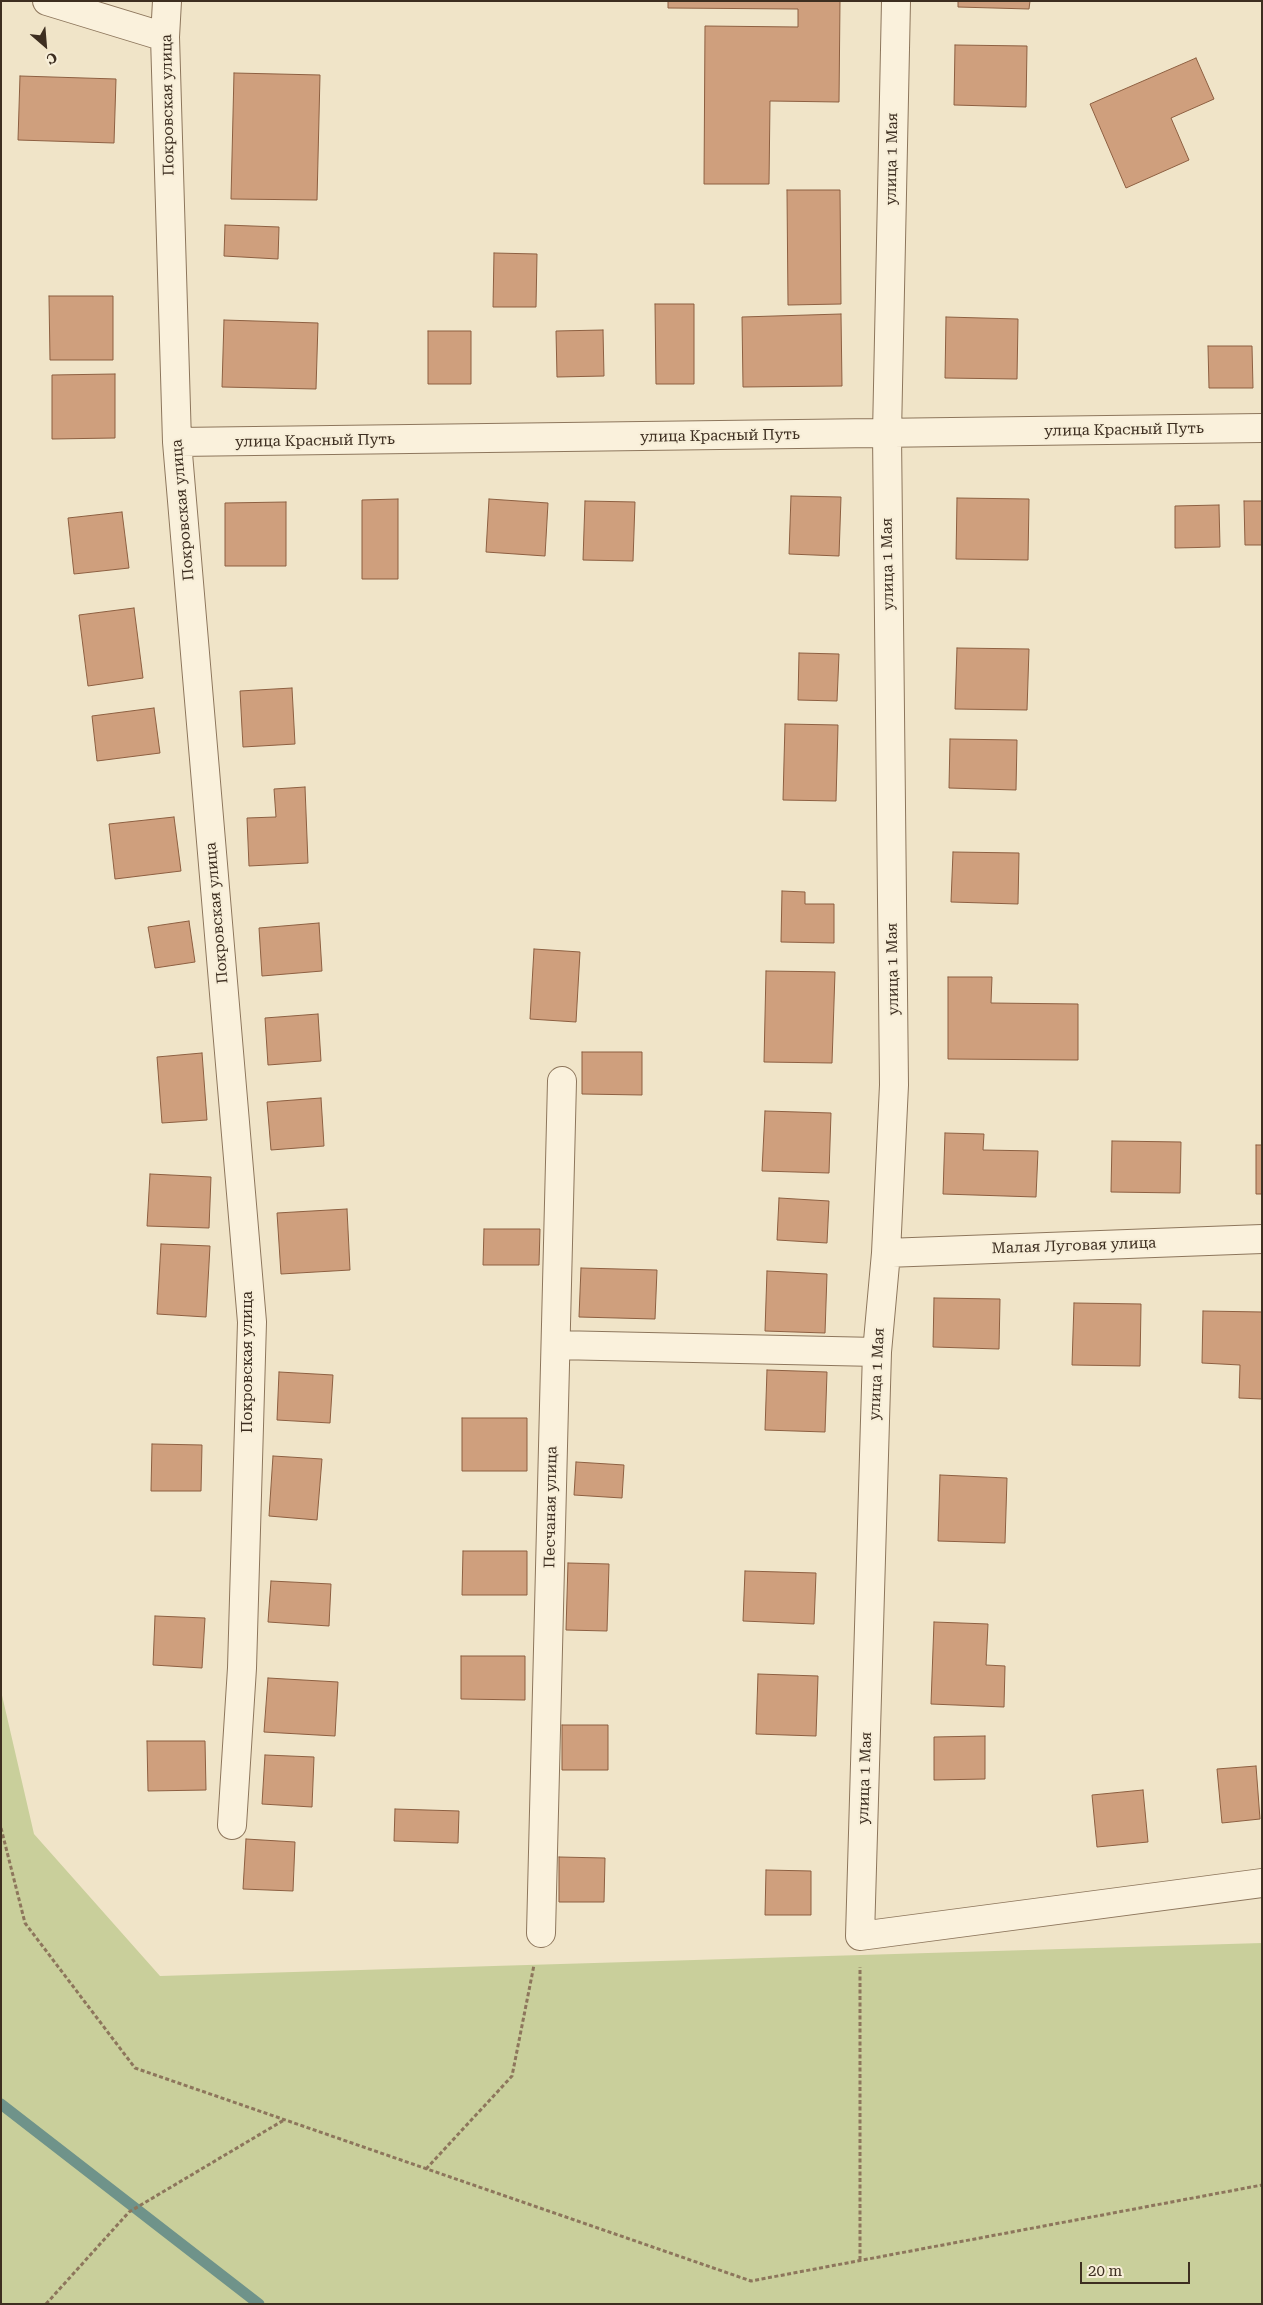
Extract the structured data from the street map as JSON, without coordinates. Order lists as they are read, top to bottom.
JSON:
{
  "streets": {
    "street": [
      "Покровская улица",
      "улица 1 Мая",
      "улица Красный Путь",
      "Малая Луговая улица",
      "Песчаная улица"
    ]
  },
  "crossings": [
    ["Покровская улица", "улица Красный Путь"],
    ["улица 1 Мая", "улица Красный Путь"],
    ["улица 1 Мая", "Малая Луговая улица"]
  ],
  "scale_bar": "20 m",
  "north": "bottom right"
}
